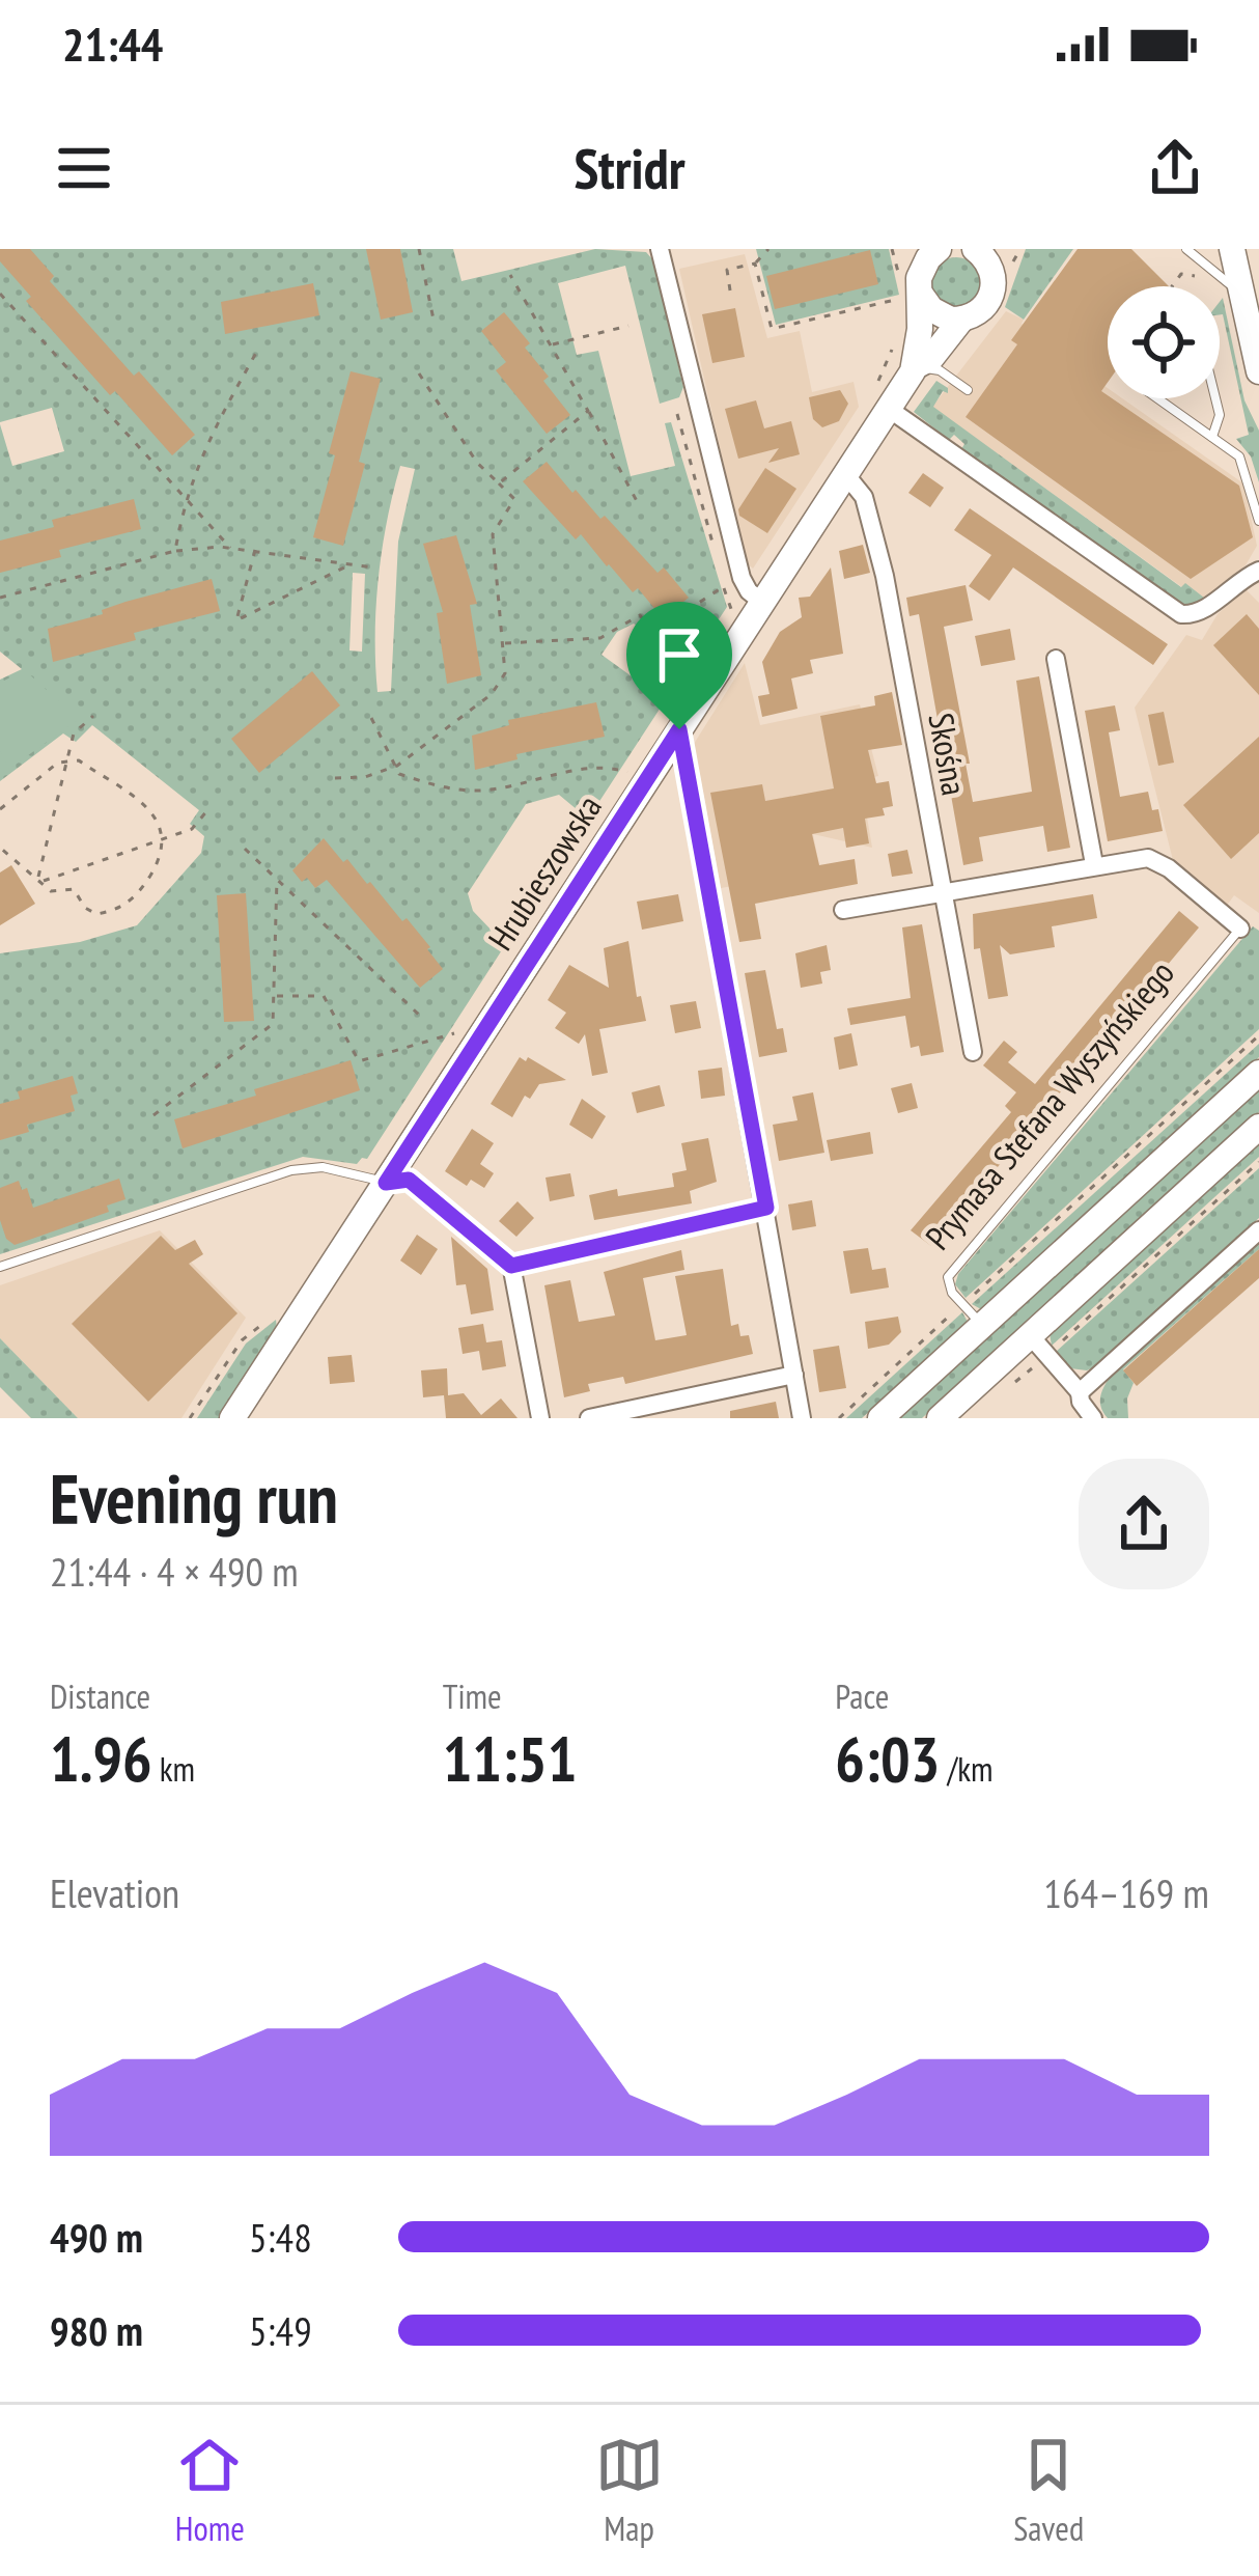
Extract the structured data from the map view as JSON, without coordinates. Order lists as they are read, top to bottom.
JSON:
{
  "streets": {
    "street": ["Skośna", "Hrubieszowska"],
    "lane": ["Prymasa Stefana Wyszyńskiego"]
  },
  "crossings": [
    ["Skośna", "Hrubieszowska"]
  ],
  "page": {
    "status": "21:44",
    "header": "Stridr",
    "heading": ["Evening run", "21:44 · 4 × 490 m"],
    "stats": [
      ["Distance", "1.96 km"],
      ["Time", "11:51"],
      ["Pace", "6:03 /km"]
    ],
    "chart": ["Elevation", "164–169 m"],
    "list": [
      {
        "name": "490 m",
        "note": "5:48"
      },
      {
        "name": "980 m",
        "note": "5:49"
      }
    ],
    "tabs": ["Home", "Map", "Saved"]
  }
}
